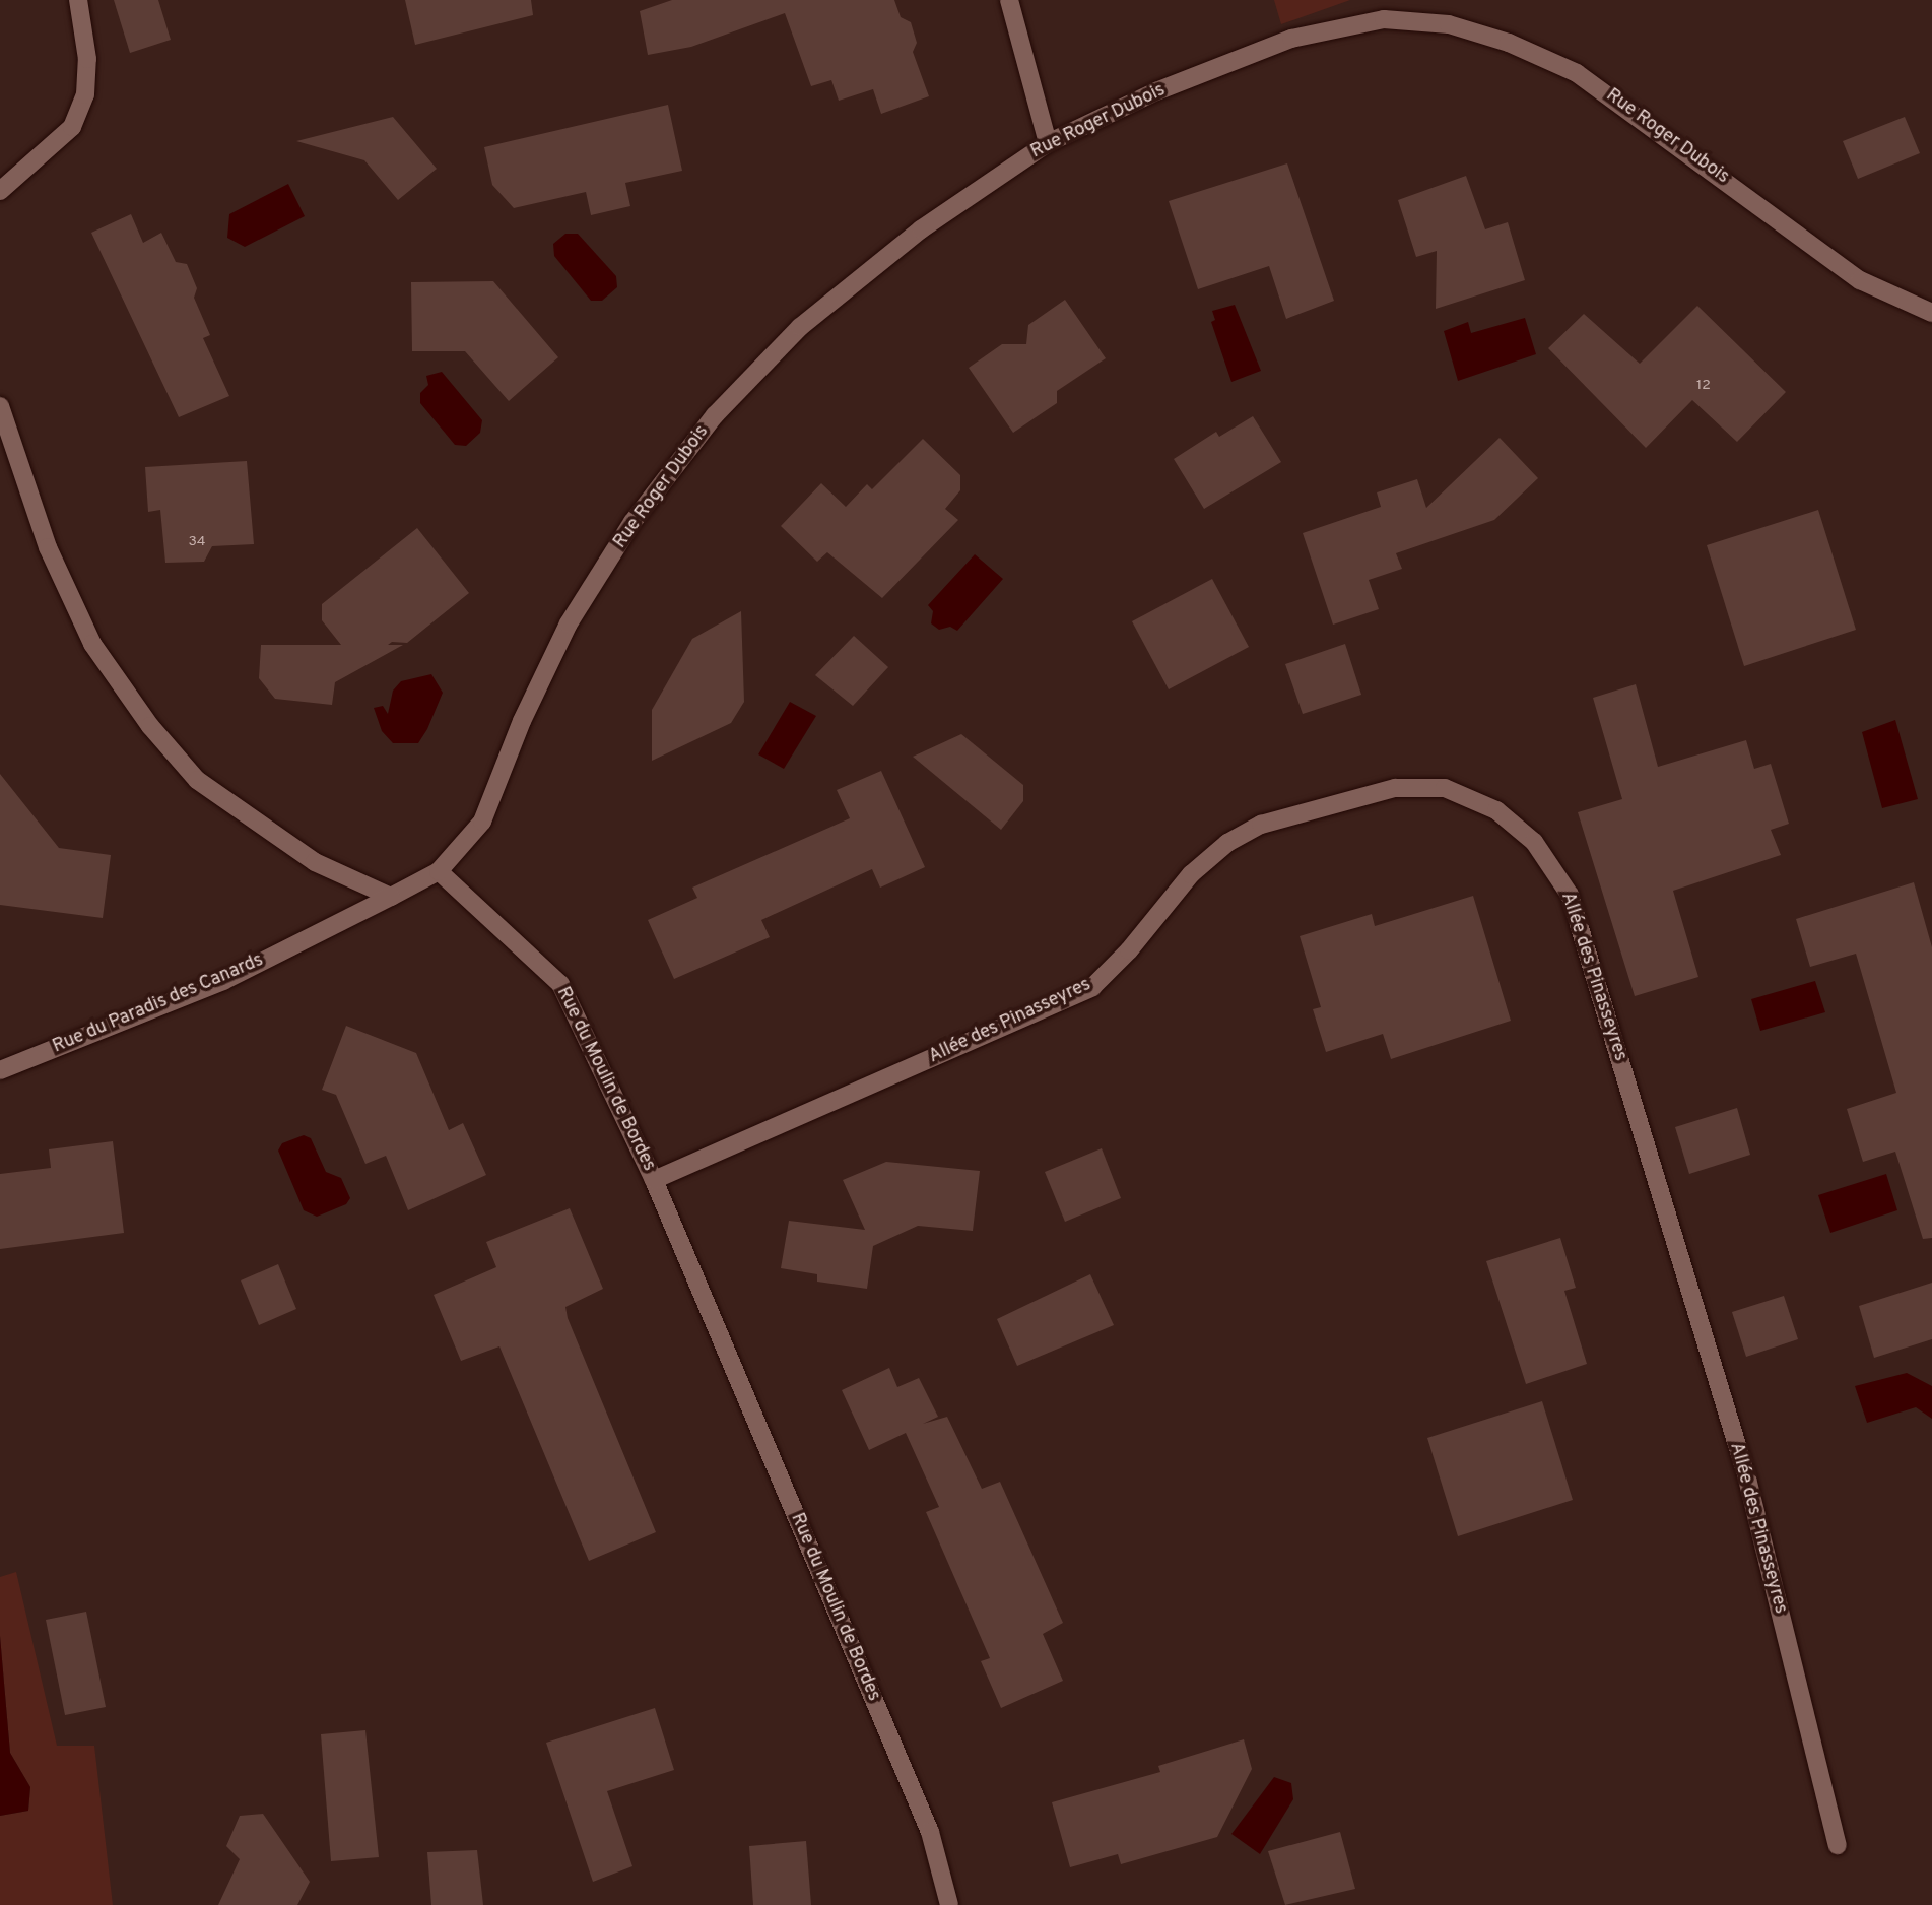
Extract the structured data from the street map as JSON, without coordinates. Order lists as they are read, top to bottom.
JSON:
{
  "streets": {
    "street": [
      "Rue Roger Dubois",
      "Allée des Pinasseyres",
      "Rue du Paradis des Canards",
      "Rue du Moulin de Bordes"
    ]
  },
  "crossings": [
    ["Rue Roger Dubois", "Rue du Moulin de Bordes"],
    ["Allée des Pinasseyres", "Rue du Moulin de Bordes"]
  ],
  "house_numbers": ["12", "34"]
}
